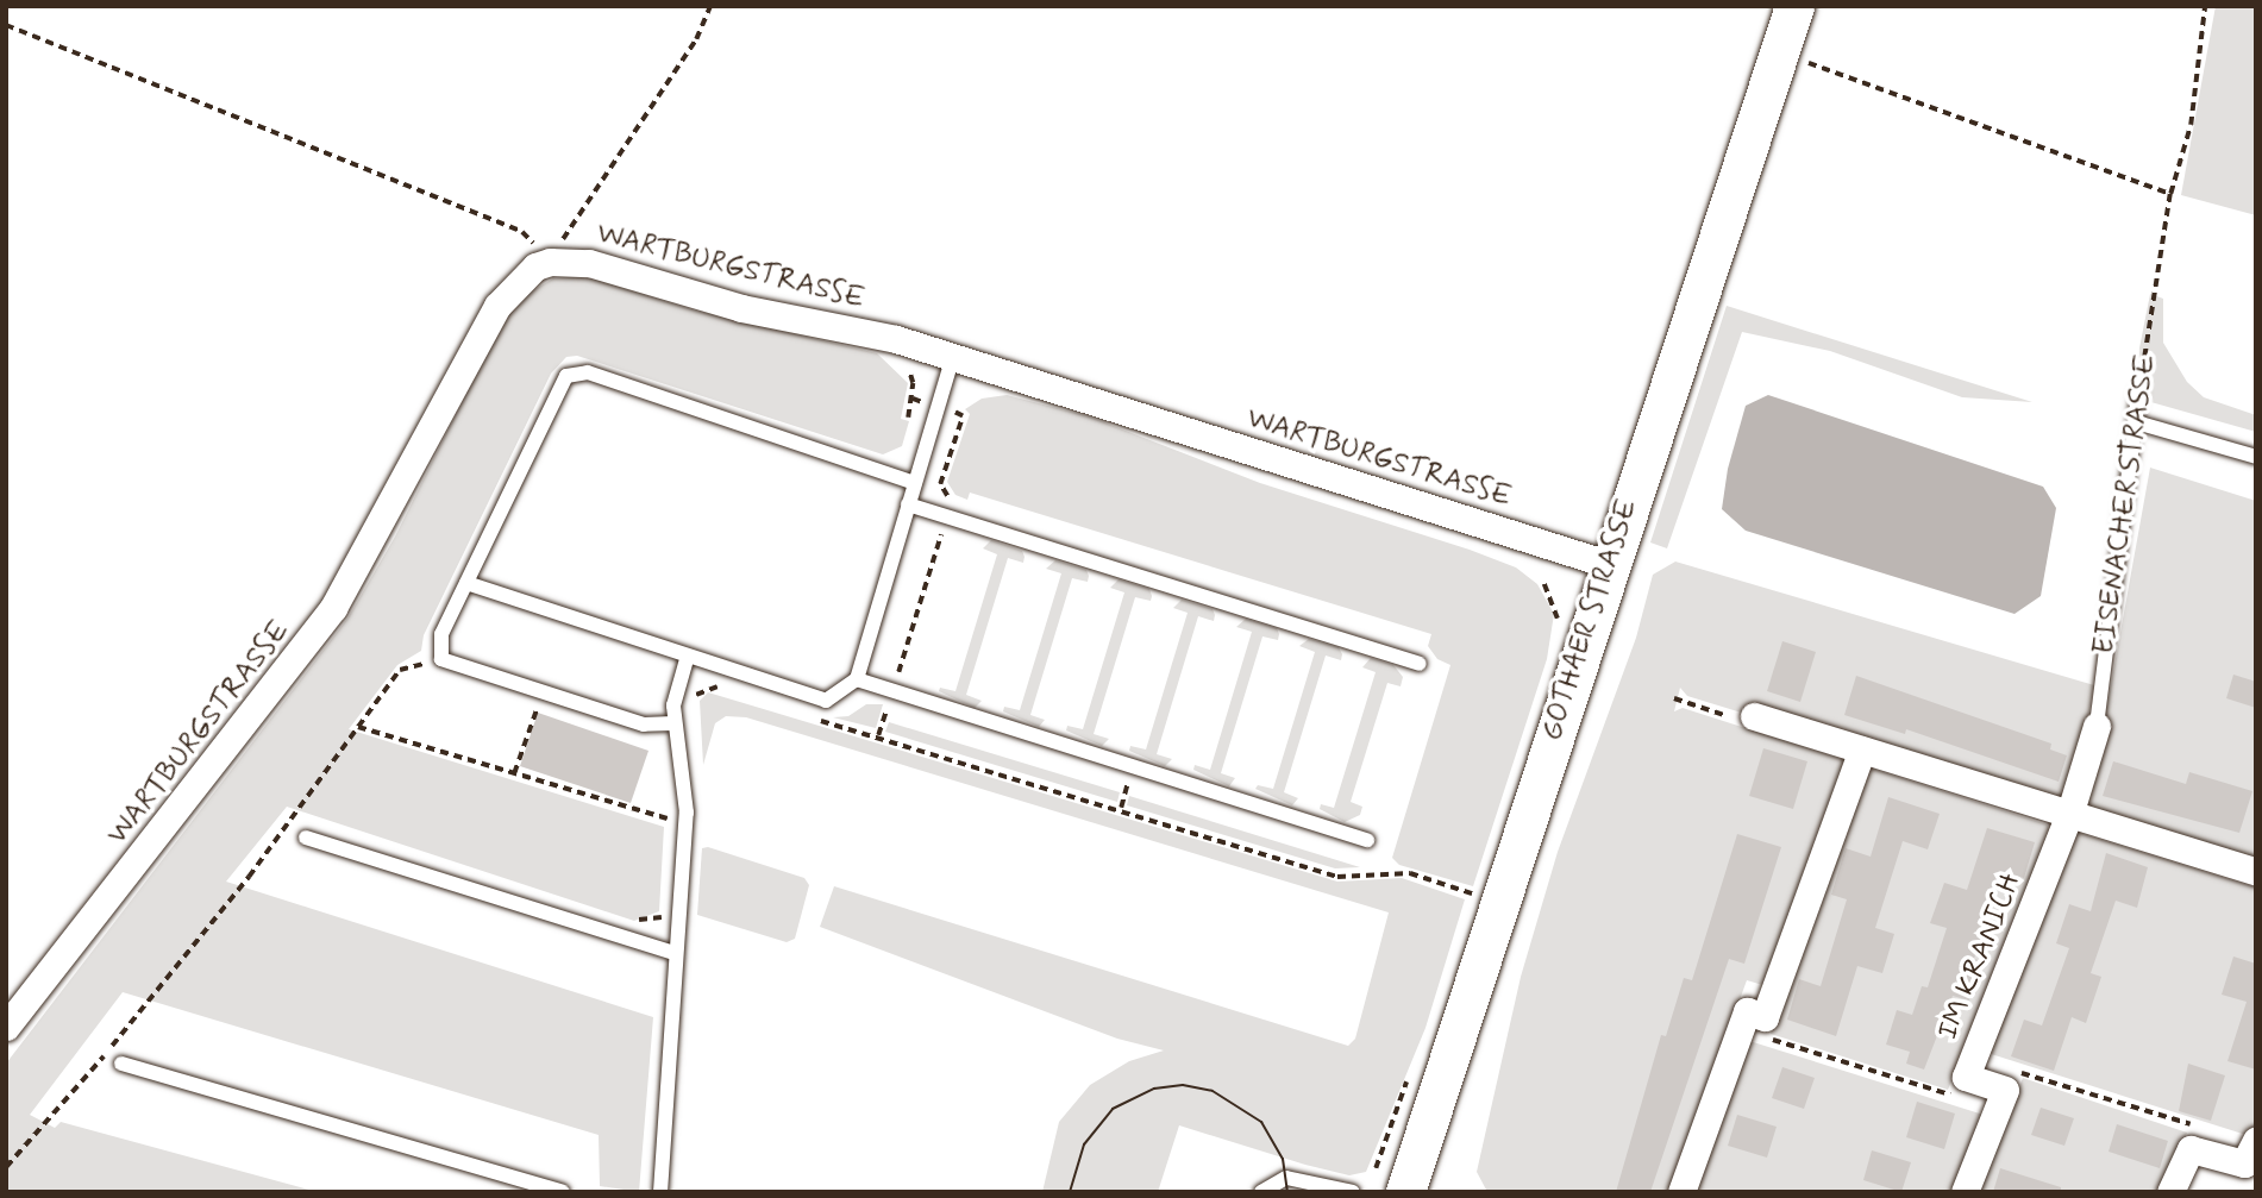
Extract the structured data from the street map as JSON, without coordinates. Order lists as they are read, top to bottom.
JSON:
{
  "streets": {
    "main road": ["GOTHAER STRASSE"],
    "street": ["WARTBURGSTRASSE", "EISENACHER STRASSE", "IM KRANICH"]
  },
  "crossings": [
    ["WARTBURGSTRASSE", "GOTHAER STRASSE"],
    ["EISENACHER STRASSE", "IM KRANICH"]
  ]
}
